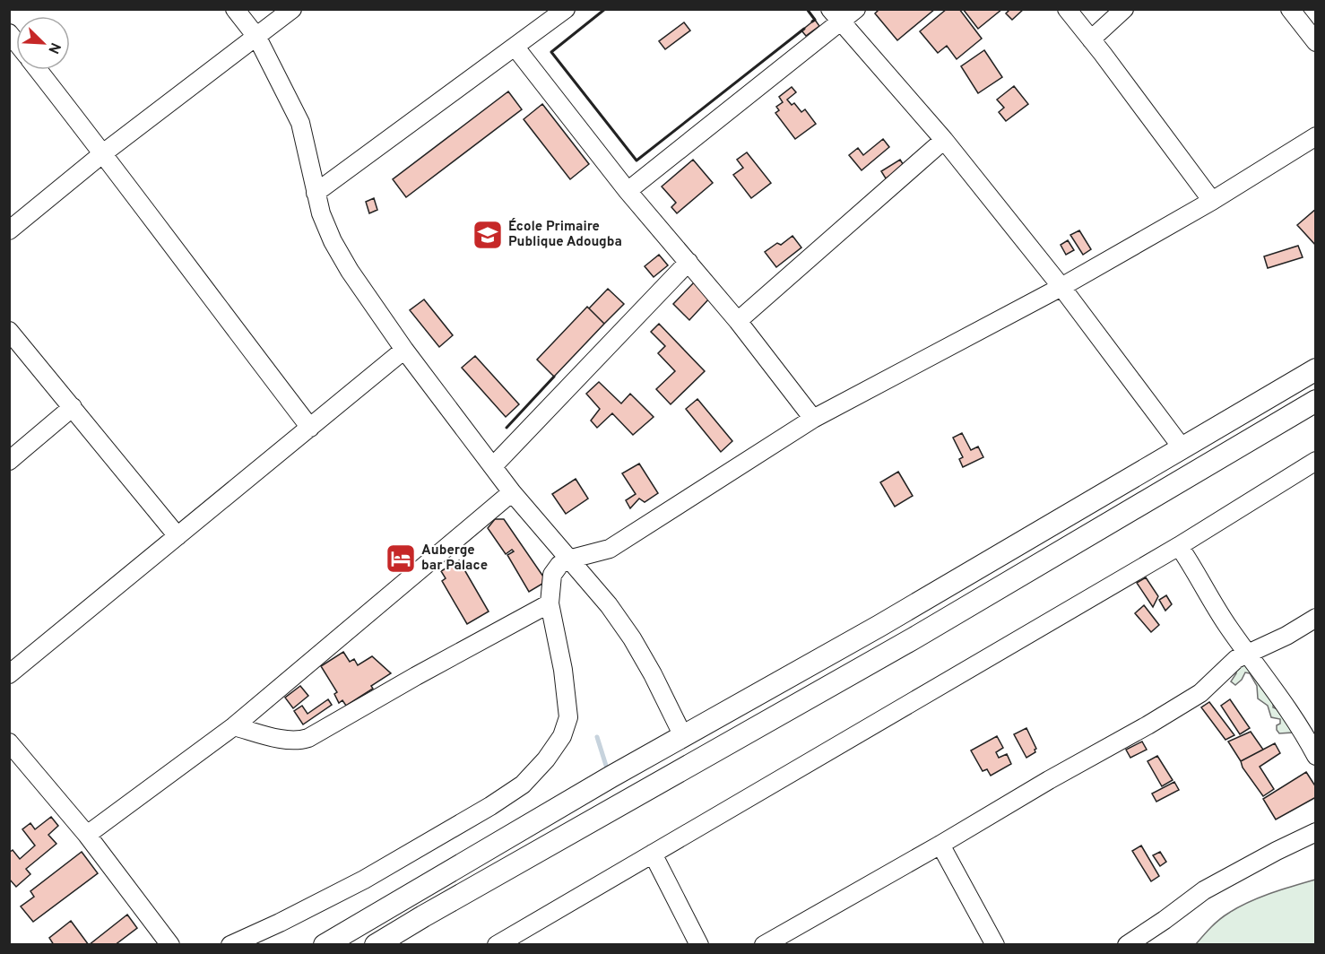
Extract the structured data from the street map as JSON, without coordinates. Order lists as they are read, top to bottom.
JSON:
{
  "places": {
    "school or university": ["École Primaire Publique Adougba"],
    "hotel": ["Auberge bar Palace"]
  },
  "north": "bottom right"
}
